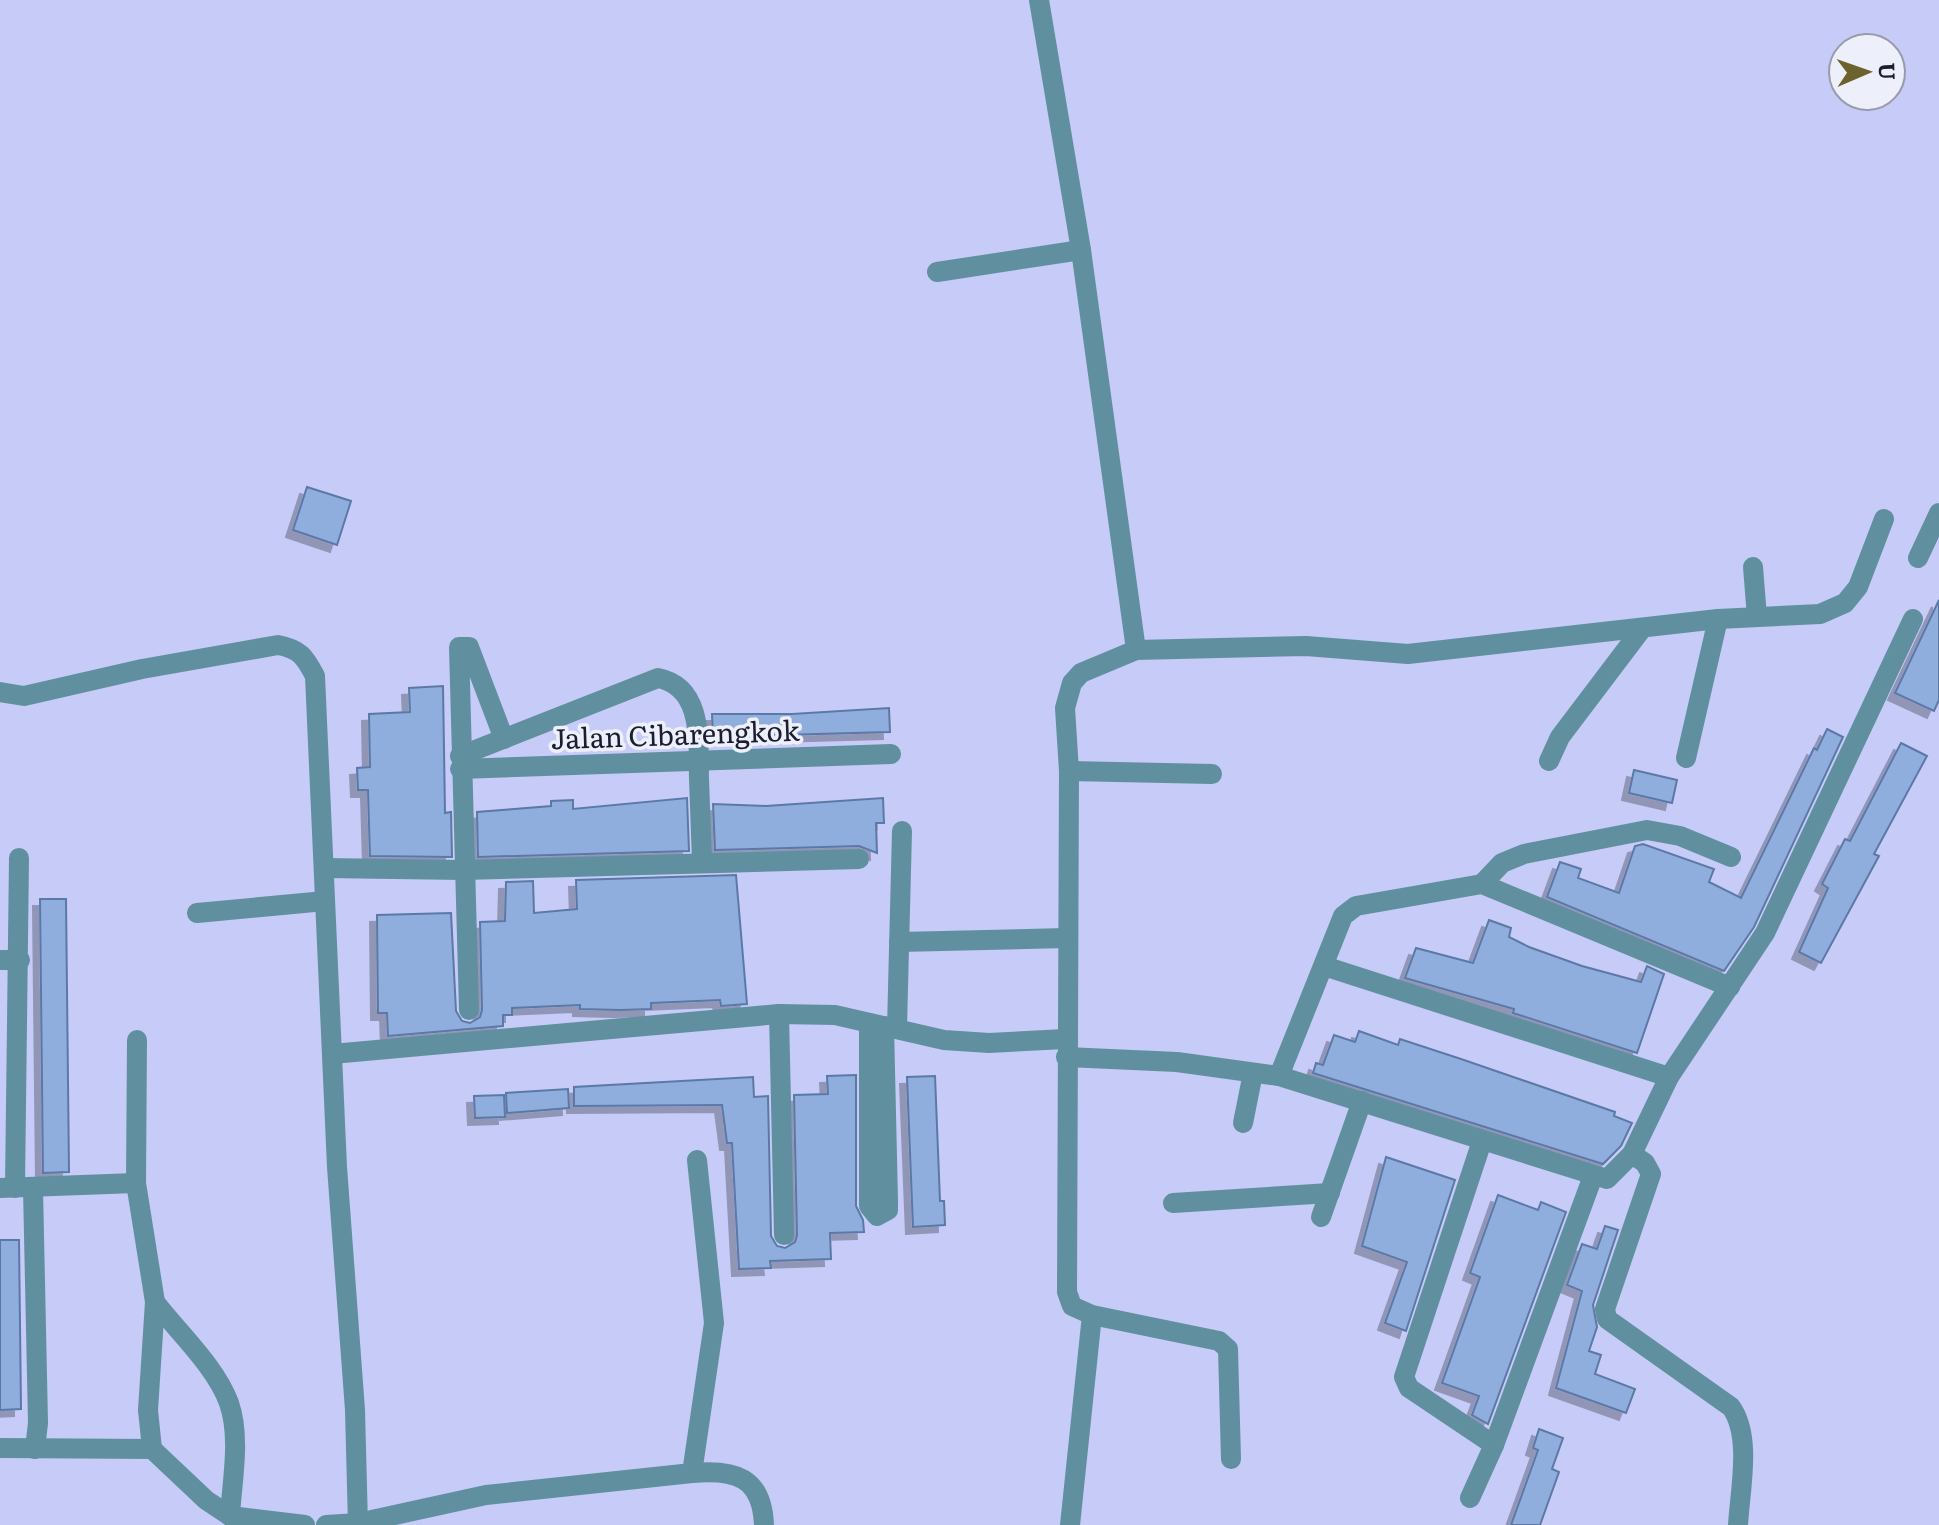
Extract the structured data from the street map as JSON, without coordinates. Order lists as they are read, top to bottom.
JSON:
{
  "streets": {
    "street": ["Jalan Cibarengkok"]
  },
  "north": "right"
}
